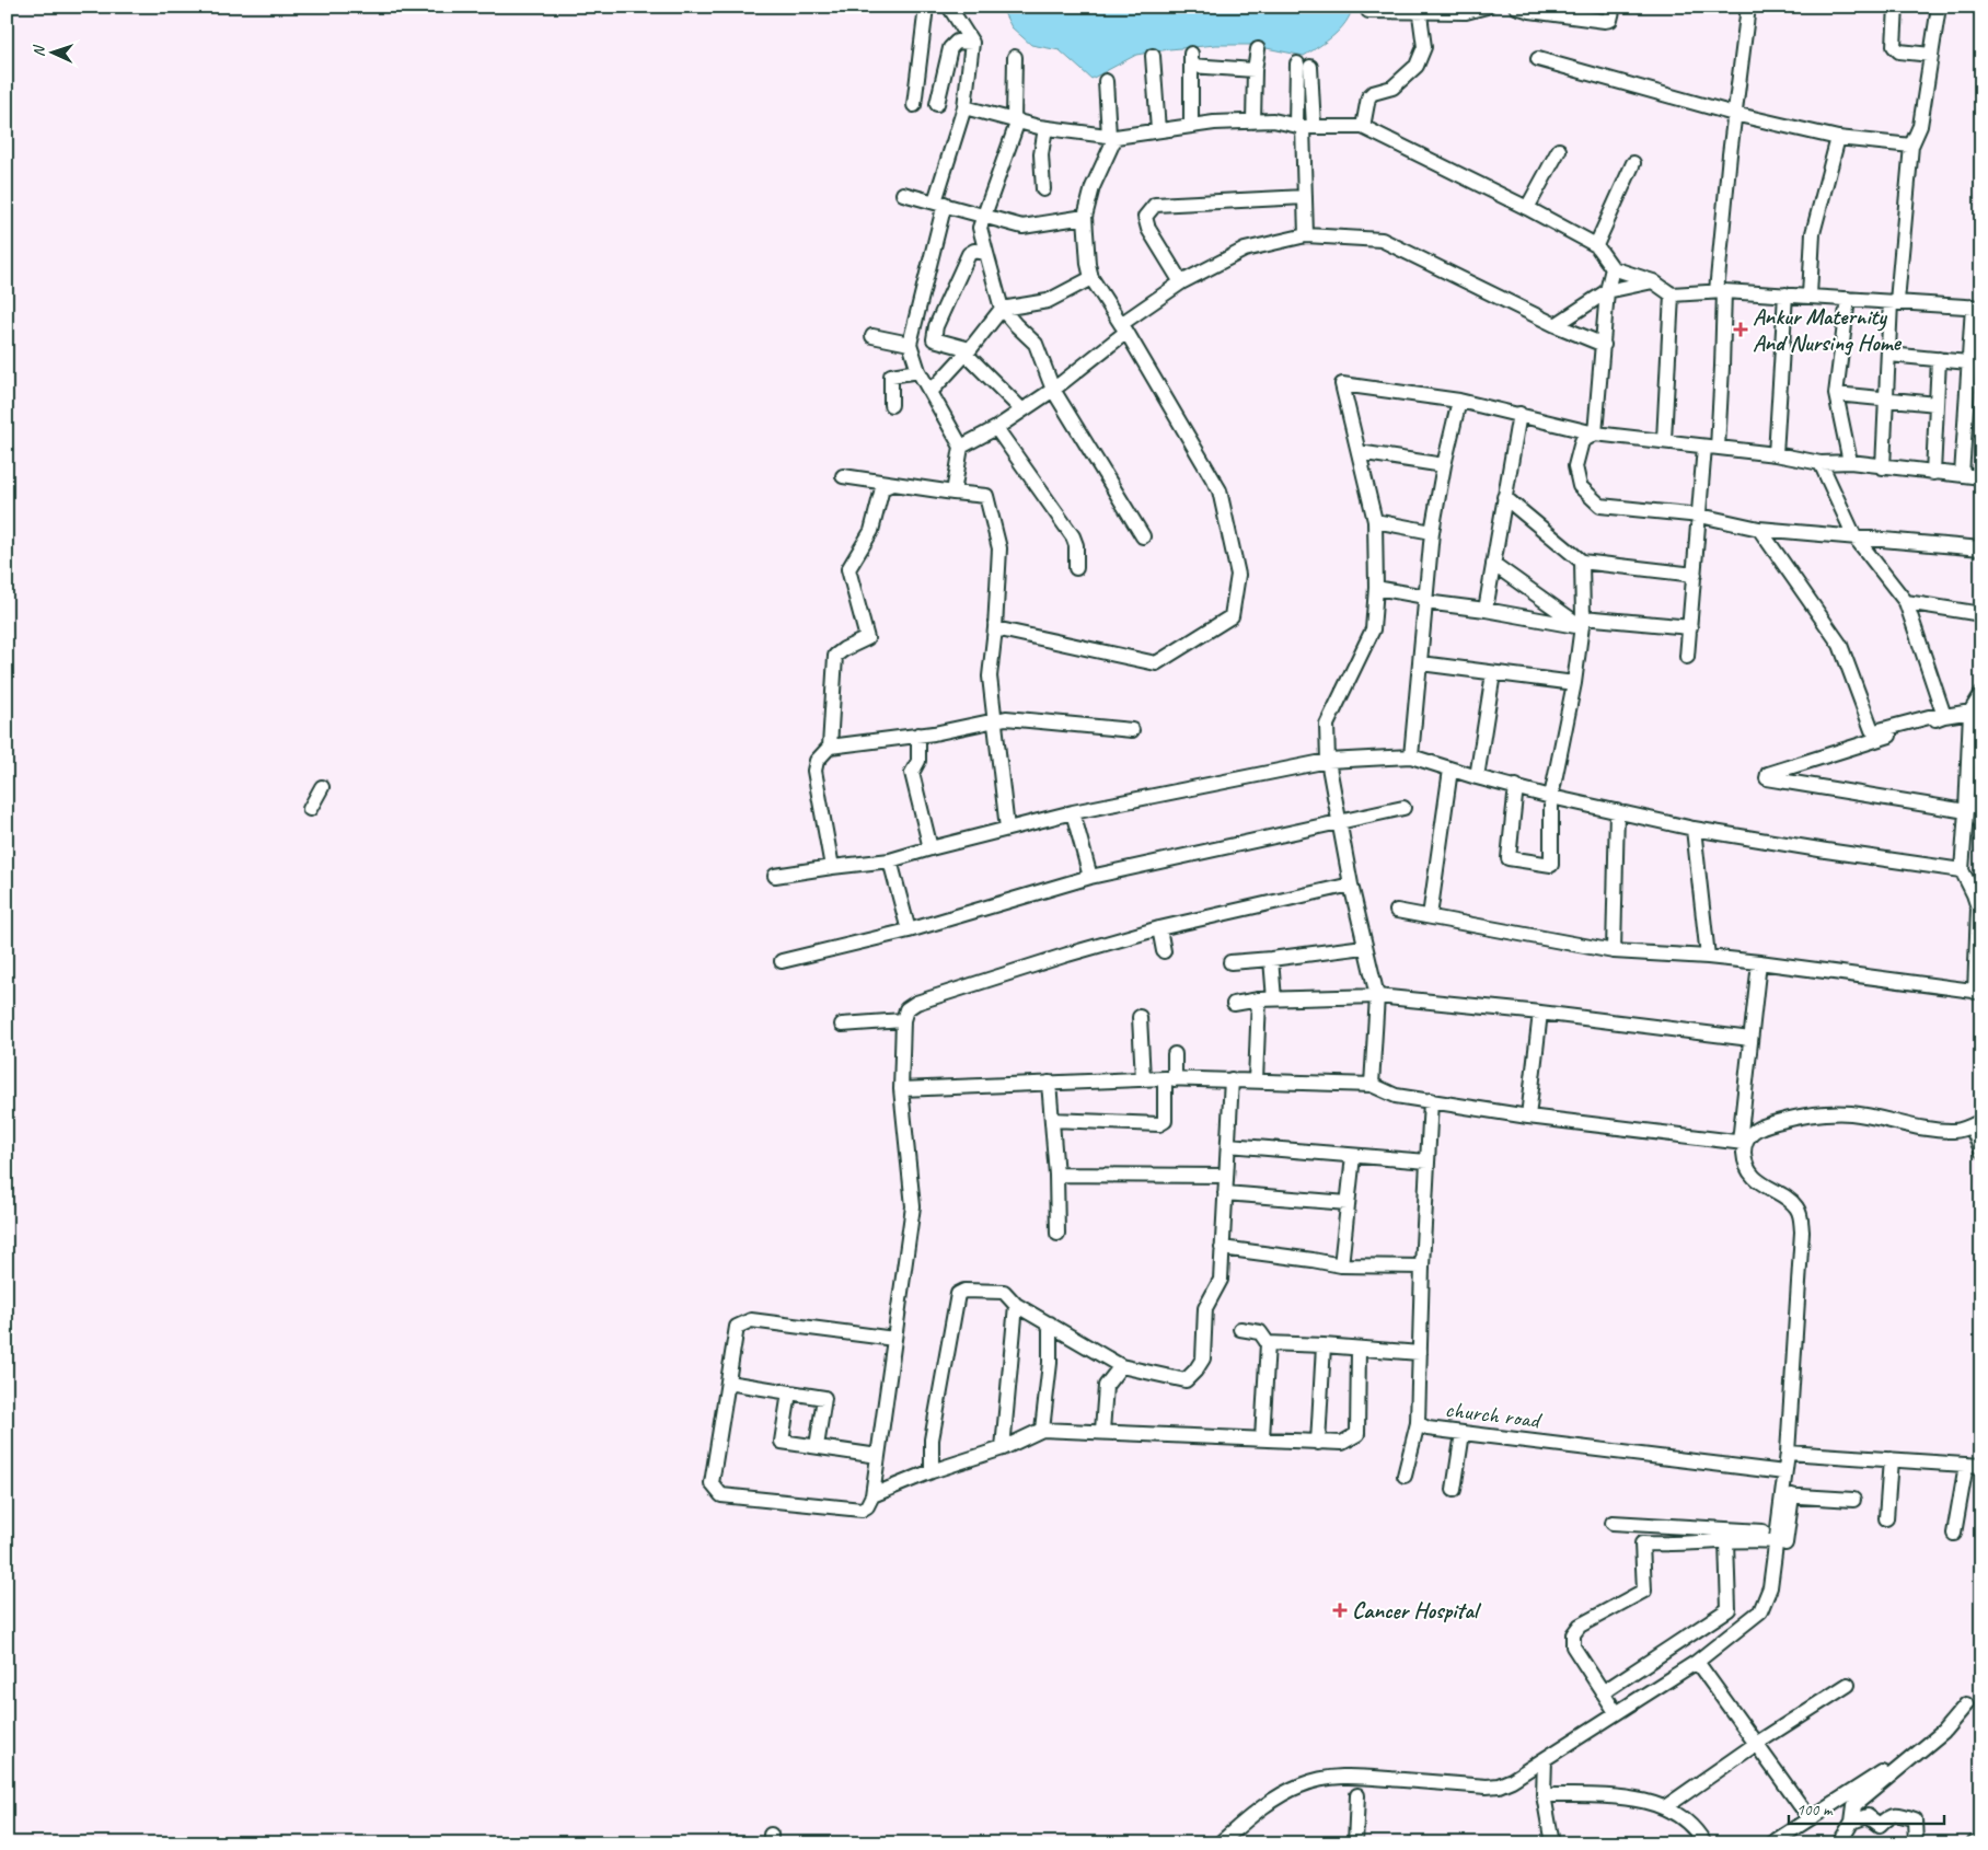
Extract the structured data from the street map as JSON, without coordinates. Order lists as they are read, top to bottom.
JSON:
{
  "streets": {
    "street": ["church road"]
  },
  "places": {
    "health": ["Ankur Maternity And Nursing Home", "Cancer Hospital"]
  },
  "scale_bar": "100 m",
  "north": "left"
}
